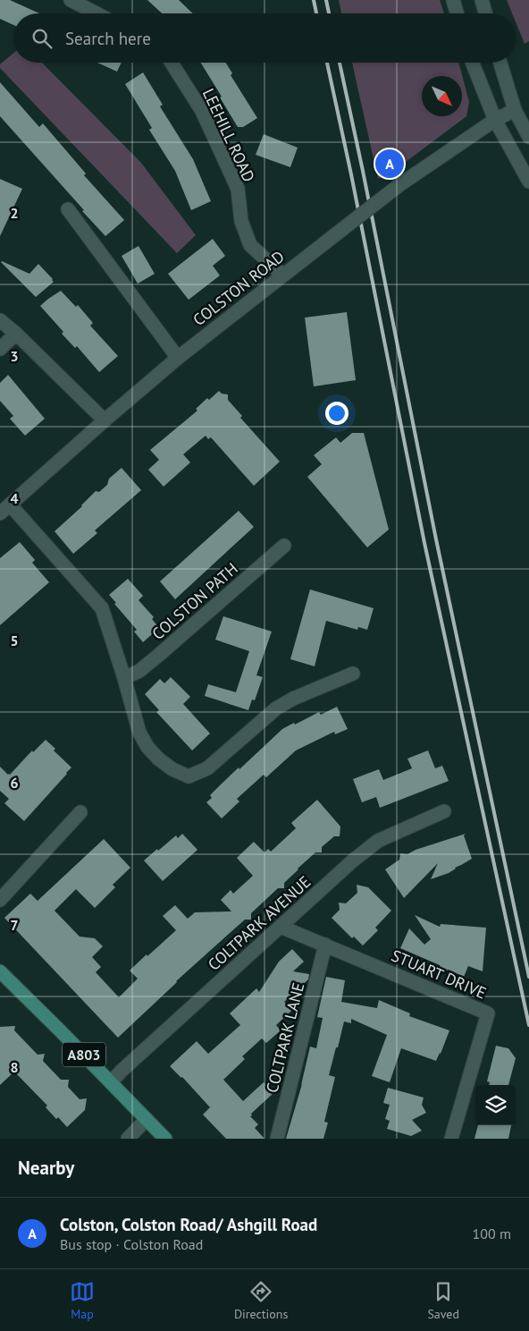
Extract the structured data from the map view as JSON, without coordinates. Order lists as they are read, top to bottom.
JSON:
{
  "streets": {
    "main road": ["A803"],
    "street": [
      "LEEHILL ROAD",
      "COLSTON ROAD",
      "COLSTON PATH",
      "COLTPARK AVENUE",
      "STUART DRIVE",
      "COLTPARK LANE"
    ]
  },
  "crossings": [
    ["LEEHILL ROAD", "COLSTON ROAD"],
    ["COLTPARK AVENUE", "STUART DRIVE"],
    ["COLTPARK AVENUE", "A803"],
    ["STUART DRIVE", "COLTPARK LANE"]
  ],
  "north": "bottom right",
  "page": {
    "search": "Search here",
    "pins": "A",
    "heading": "Nearby",
    "list": [
      {
        "mark": "A",
        "name": "Colston, Colston Road/ Ashgill Road",
        "note": "Bus stop · Colston Road",
        "value": "100 m"
      }
    ],
    "nav": ["Map", "Directions", "Saved"]
  },
  "grid": {
    "rows": [
      "2",
      "3",
      "4",
      "5",
      "6",
      "7",
      "8"
    ]
  }
}
